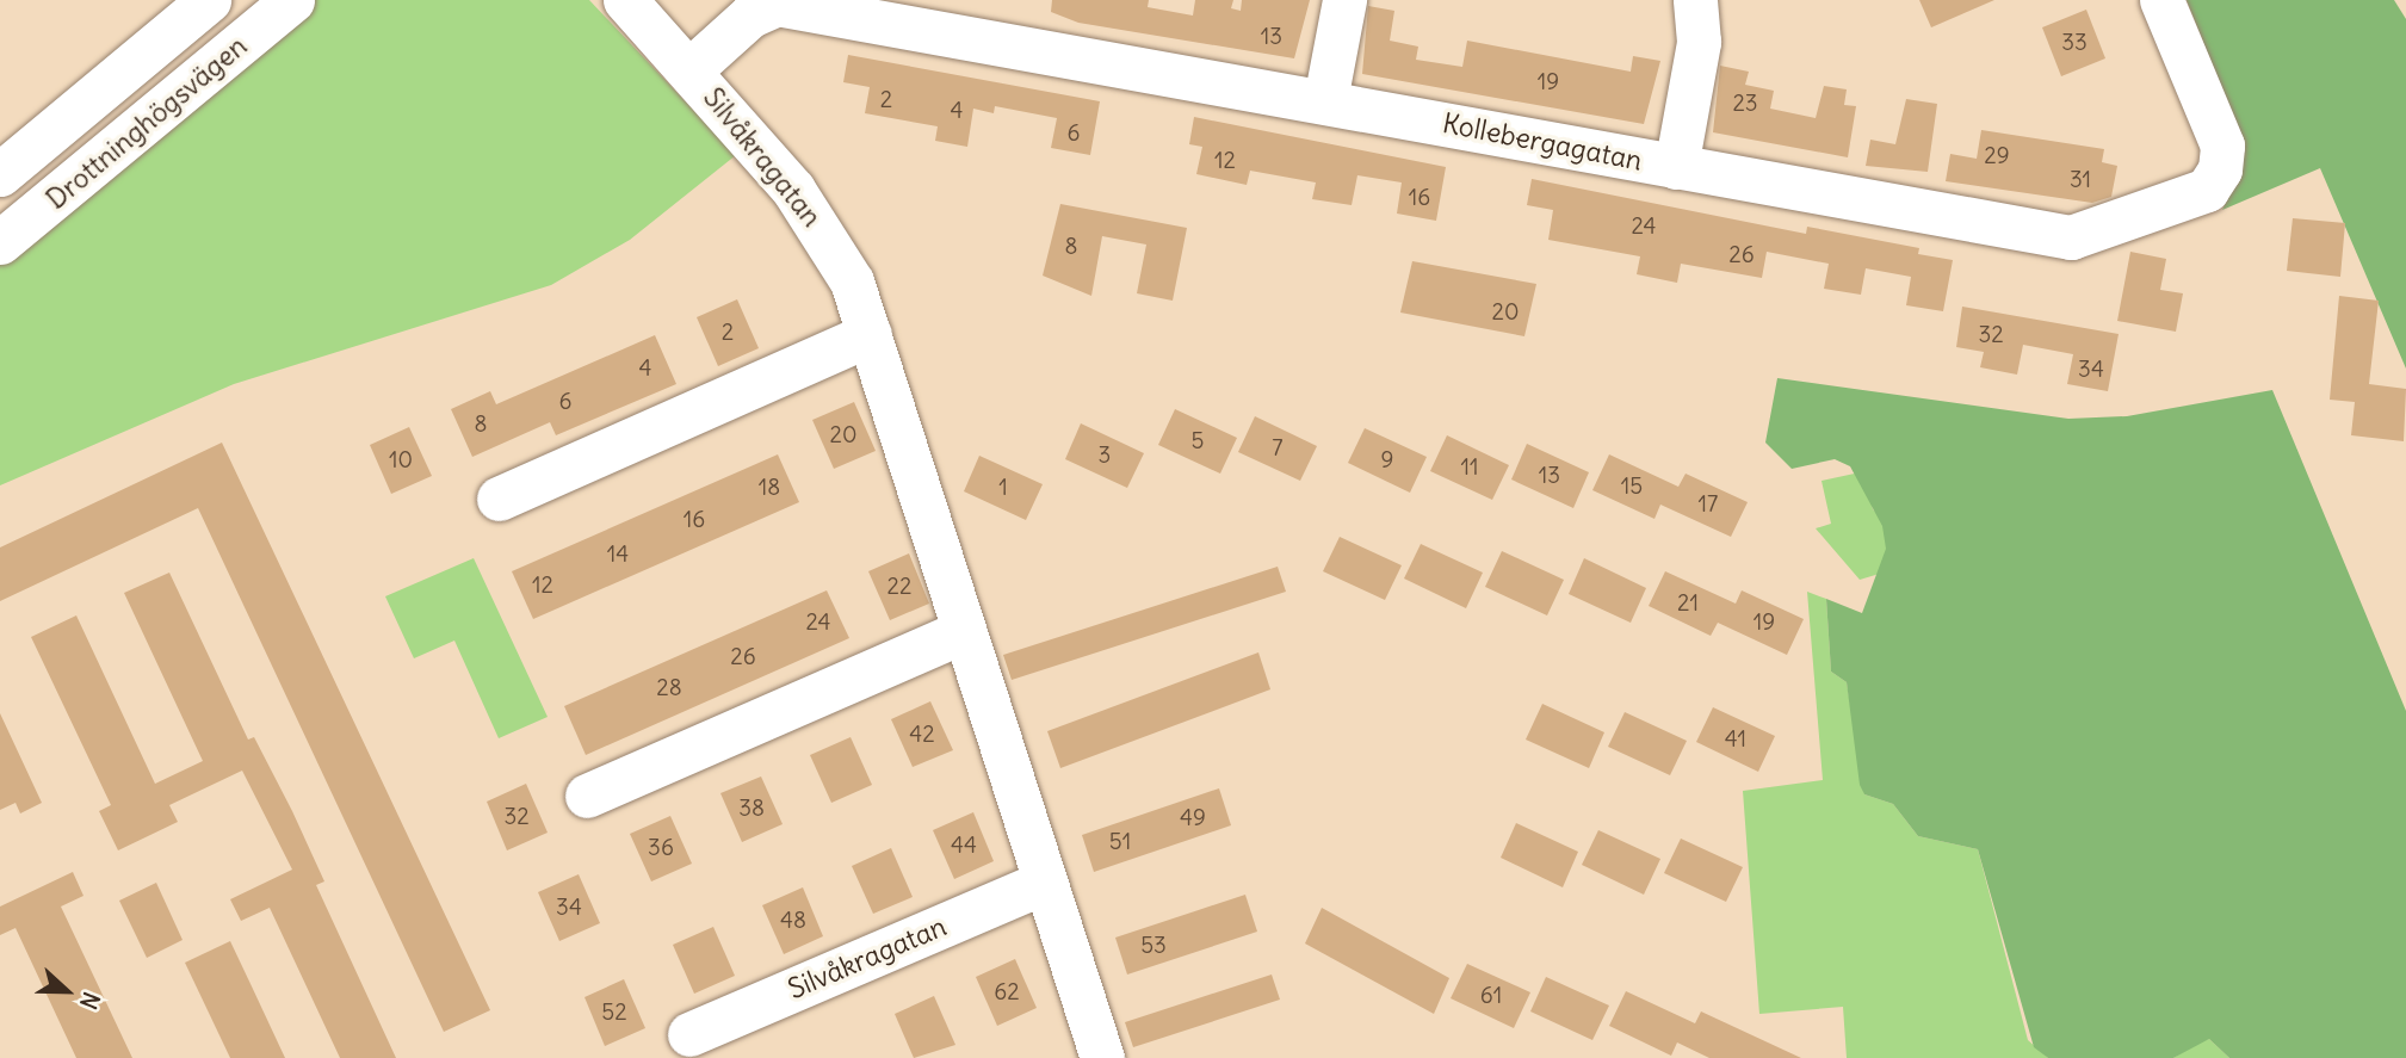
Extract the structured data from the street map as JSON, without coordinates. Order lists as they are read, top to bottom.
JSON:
{
  "streets": {
    "street": ["Drottninghögsvägen", "Kollebergagatan", "Silvåkragatan"]
  },
  "crossings": [
    ["Kollebergagatan", "Silvåkragatan"]
  ],
  "house_numbers": [
    "13",
    "33",
    "19",
    "2",
    "23",
    "4",
    "6",
    "29",
    "12",
    "31",
    "16",
    "24",
    "8",
    "26",
    "20",
    "2",
    "32",
    "4",
    "34",
    "6",
    "8",
    "20",
    "5",
    "7",
    "3",
    "10",
    "9",
    "11",
    "13",
    "15",
    "18",
    "1",
    "17",
    "16",
    "14",
    "12",
    "22",
    "21",
    "24",
    "19",
    "26",
    "28",
    "42",
    "41",
    "38",
    "32",
    "49",
    "51",
    "44",
    "36",
    "34",
    "48",
    "53",
    "62",
    "61",
    "52"
  ],
  "north": "right"
}
